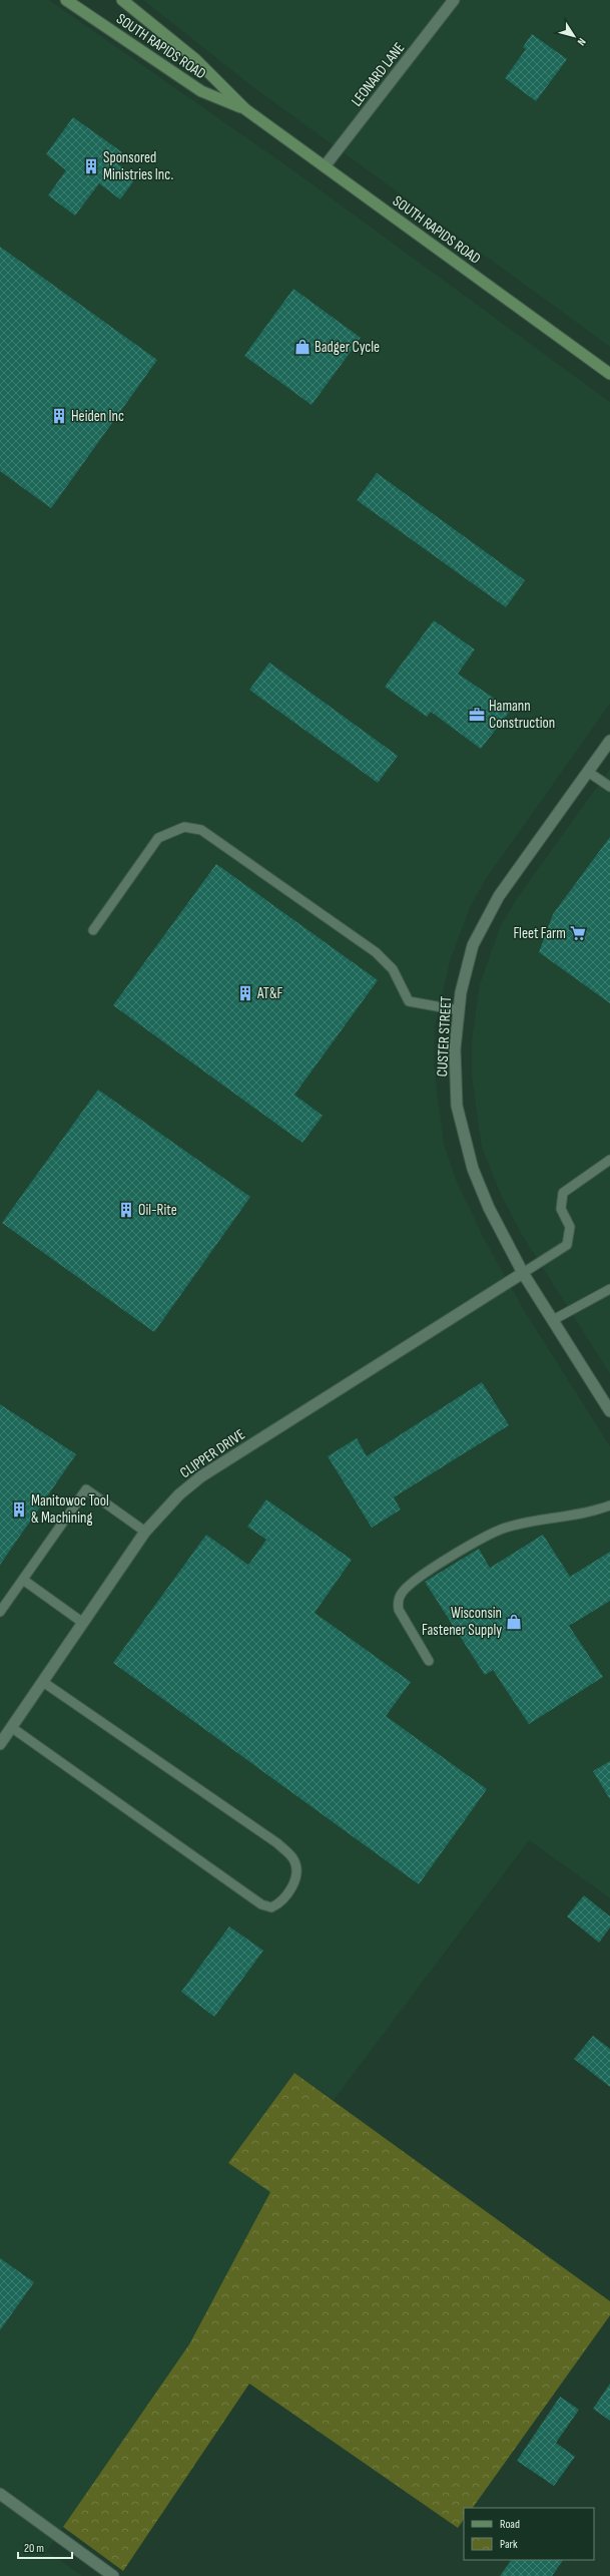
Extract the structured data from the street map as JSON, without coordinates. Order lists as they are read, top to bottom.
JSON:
{
  "streets": {
    "main road": ["SOUTH RAPIDS ROAD"],
    "street": ["LEONARD LANE", "CUSTER STREET", "CLIPPER DRIVE"]
  },
  "crossings": [
    ["SOUTH RAPIDS ROAD", "LEONARD LANE"],
    ["CUSTER STREET", "CLIPPER DRIVE"]
  ],
  "places": {
    "building": [
      "Sponsored Ministries Inc.",
      "Heiden Inc",
      "AT&F",
      "Oil-Rite",
      "Manitowoc Tool & Machining"
    ],
    "shop": ["Badger Cycle", "Wisconsin Fastener Supply"],
    "office": ["Hamann Construction"],
    "supermarket": ["Fleet Farm"]
  },
  "legend": ["Road", "Park"],
  "scale_bar": "20 m",
  "north": "bottom right"
}
